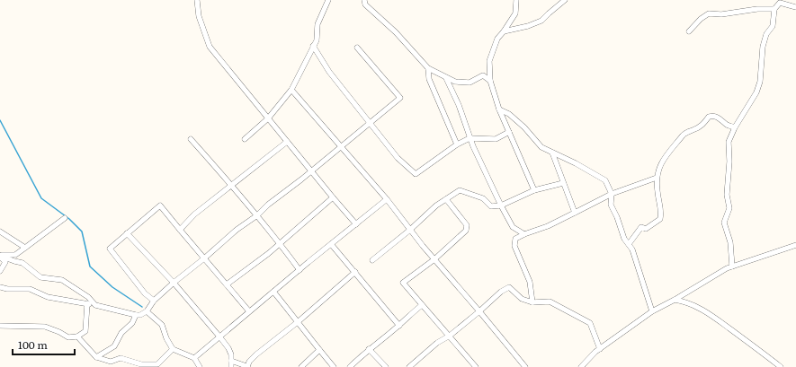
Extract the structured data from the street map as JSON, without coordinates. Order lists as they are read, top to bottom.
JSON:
{
  "scale_bar": "100 m"
}
